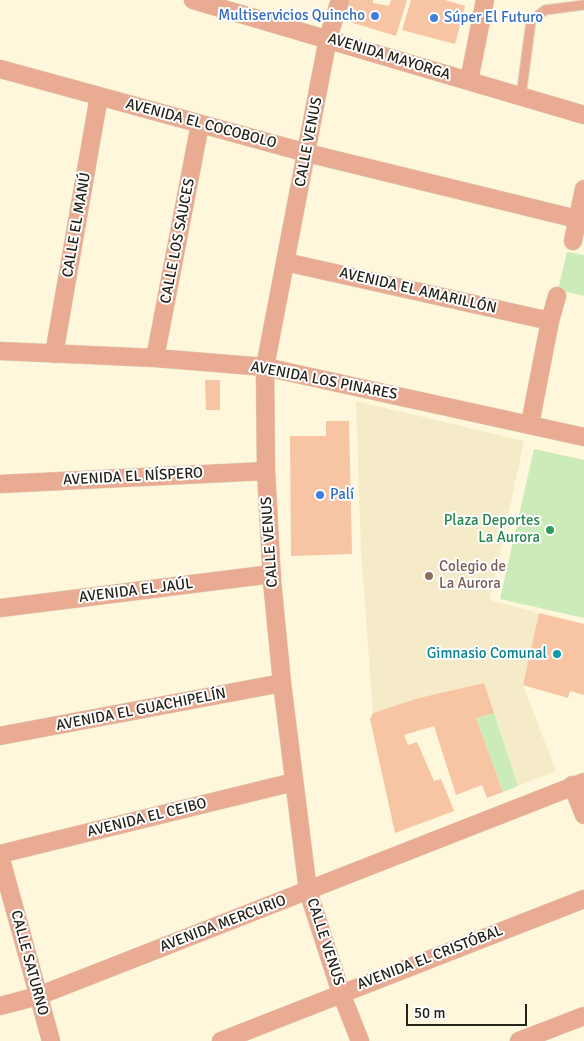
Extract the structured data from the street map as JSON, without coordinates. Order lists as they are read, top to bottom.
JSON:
{
  "streets": {
    "street": [
      "AVENIDA MAYORGA",
      "AVENIDA EL COCOBOLO",
      "CALLE VENUS",
      "CALLE EL MANÚ",
      "CALLE LOS SAUCES",
      "AVENIDA EL AMARILLÓN",
      "AVENIDA LOS PINARES",
      "AVENIDA EL NÍSPERO",
      "AVENIDA EL JAÚL",
      "AVENIDA EL GUACHIPELÍN",
      "AVENIDA EL CEIBO",
      "AVENIDA MERCURIO",
      "AVENIDA EL CRISTÓBAL",
      "CALLE SATURNO"
    ]
  },
  "crossings": [
    ["AVENIDA MAYORGA", "CALLE VENUS"],
    ["AVENIDA EL COCOBOLO", "CALLE VENUS"],
    ["AVENIDA EL COCOBOLO", "CALLE EL MANÚ"],
    ["AVENIDA EL COCOBOLO", "CALLE LOS SAUCES"],
    ["CALLE VENUS", "AVENIDA EL AMARILLÓN"],
    ["CALLE VENUS", "AVENIDA LOS PINARES"],
    ["CALLE VENUS", "AVENIDA EL NÍSPERO"],
    ["CALLE VENUS", "AVENIDA EL JAÚL"],
    ["CALLE VENUS", "AVENIDA EL GUACHIPELÍN"],
    ["CALLE VENUS", "AVENIDA EL CEIBO"],
    ["CALLE VENUS", "AVENIDA MERCURIO"],
    ["CALLE VENUS", "AVENIDA EL CRISTÓBAL"],
    ["CALLE EL MANÚ", "AVENIDA LOS PINARES"],
    ["CALLE LOS SAUCES", "AVENIDA LOS PINARES"],
    ["AVENIDA EL CEIBO", "CALLE SATURNO"],
    ["AVENIDA MERCURIO", "CALLE SATURNO"]
  ],
  "places": [
    "Multiservicios Quincho",
    "Súper El Futuro",
    "Palí",
    "Plaza Deportes La Aurora",
    "Colegio de La Aurora",
    "Gimnasio Comunal"
  ],
  "scale_bar": "50 m"
}
